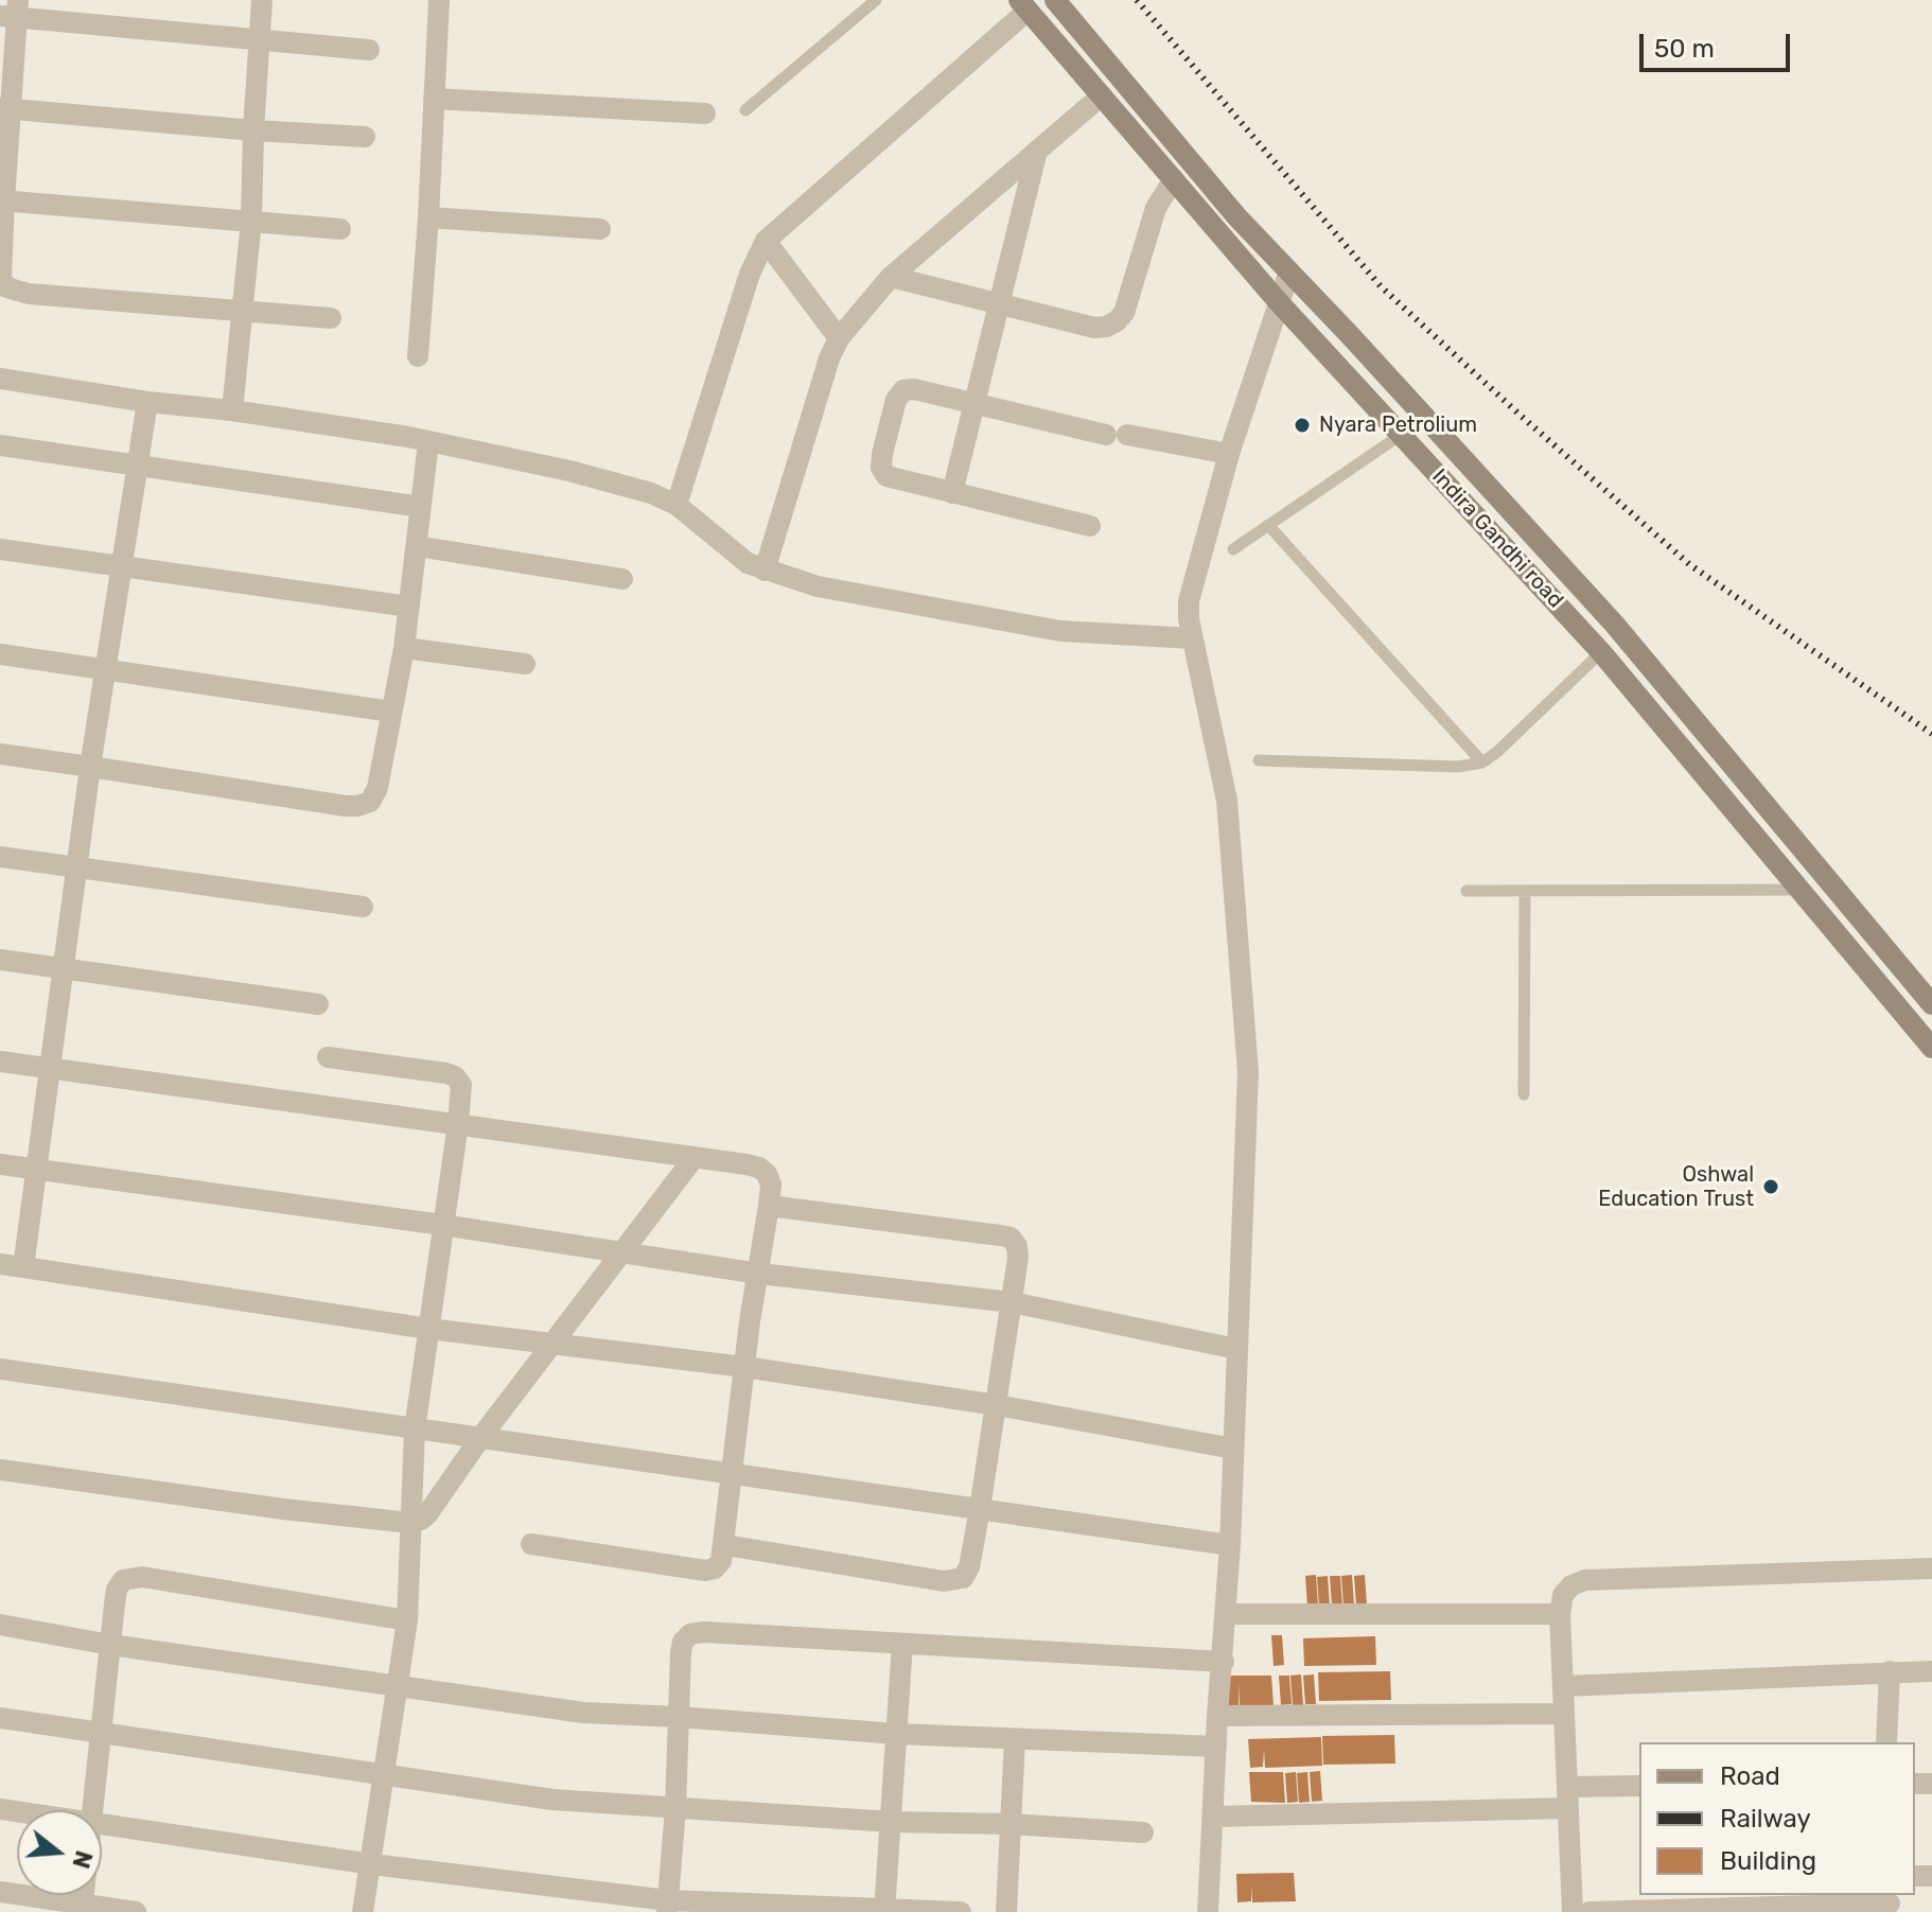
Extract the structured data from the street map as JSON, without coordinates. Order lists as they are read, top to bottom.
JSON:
{
  "streets": {
    "main road": ["Indira Gandhi road"]
  },
  "places": ["Nyara Petrolium", "Oshwal Education Trust"],
  "legend": ["Road", "Railway", "Building"],
  "scale_bar": "50 m",
  "north": "right"
}
